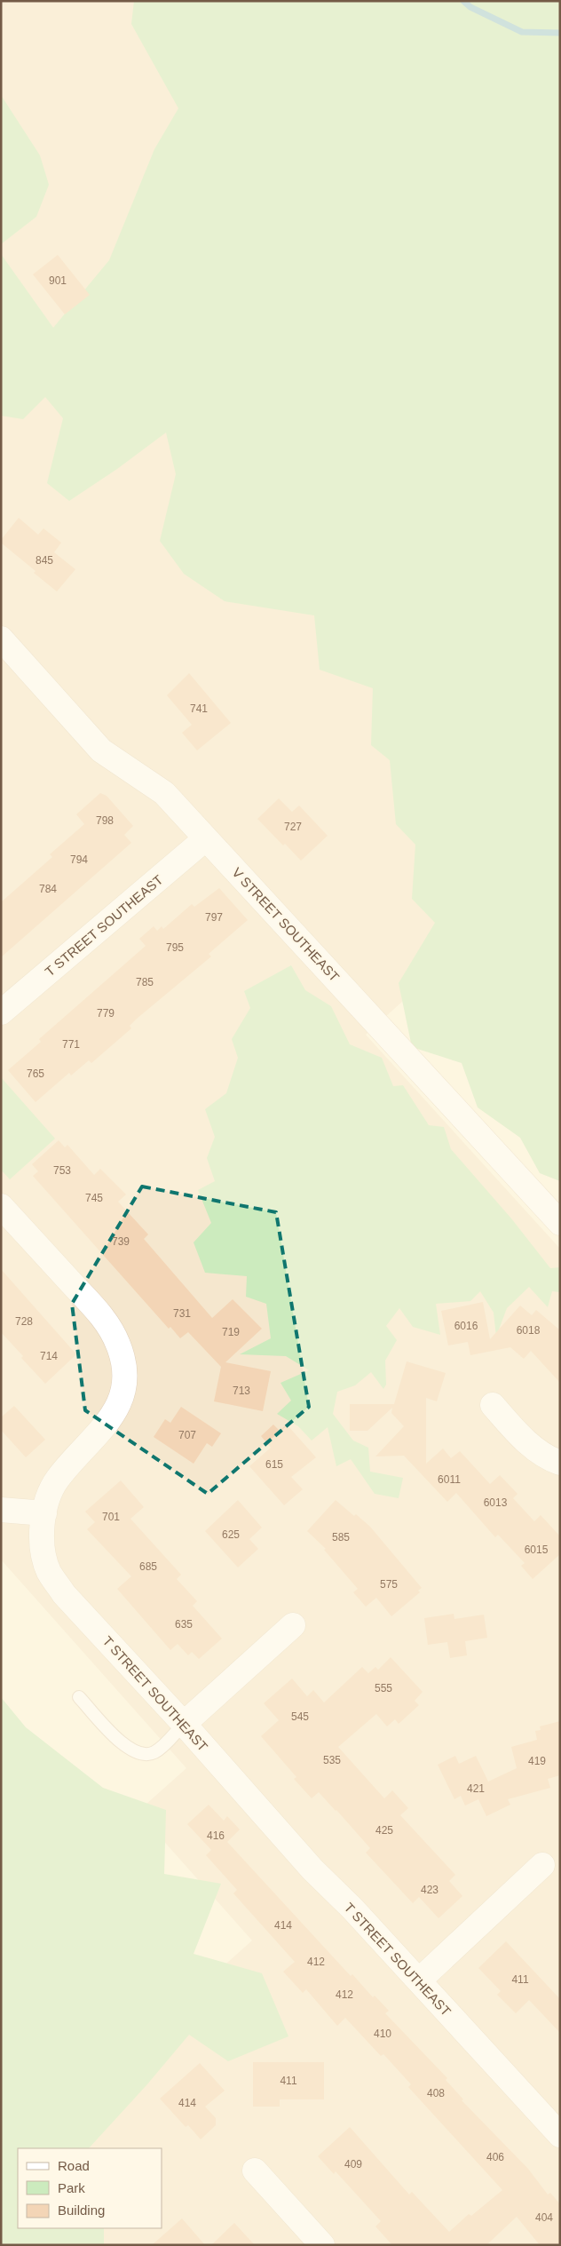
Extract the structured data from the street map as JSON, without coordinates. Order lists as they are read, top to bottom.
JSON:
{
  "streets": {
    "street": ["V STREET SOUTHEAST", "T STREET SOUTHEAST"]
  },
  "crossings": [
    ["V STREET SOUTHEAST", "T STREET SOUTHEAST"]
  ],
  "house_numbers": [
    "901",
    "845",
    "741",
    "798",
    "727",
    "794",
    "784",
    "797",
    "795",
    "785",
    "779",
    "771",
    "765",
    "753",
    "745",
    "739",
    "731",
    "728",
    "6016",
    "6018",
    "719",
    "714",
    "713",
    "707",
    "615",
    "6011",
    "6013",
    "701",
    "625",
    "585",
    "6015",
    "685",
    "575",
    "635",
    "555",
    "545",
    "535",
    "419",
    "421",
    "425",
    "416",
    "423",
    "414",
    "412",
    "411",
    "412",
    "410",
    "411",
    "408",
    "414",
    "406",
    "409",
    "404"
  ],
  "legend": ["Road", "Park", "Building"]
}
